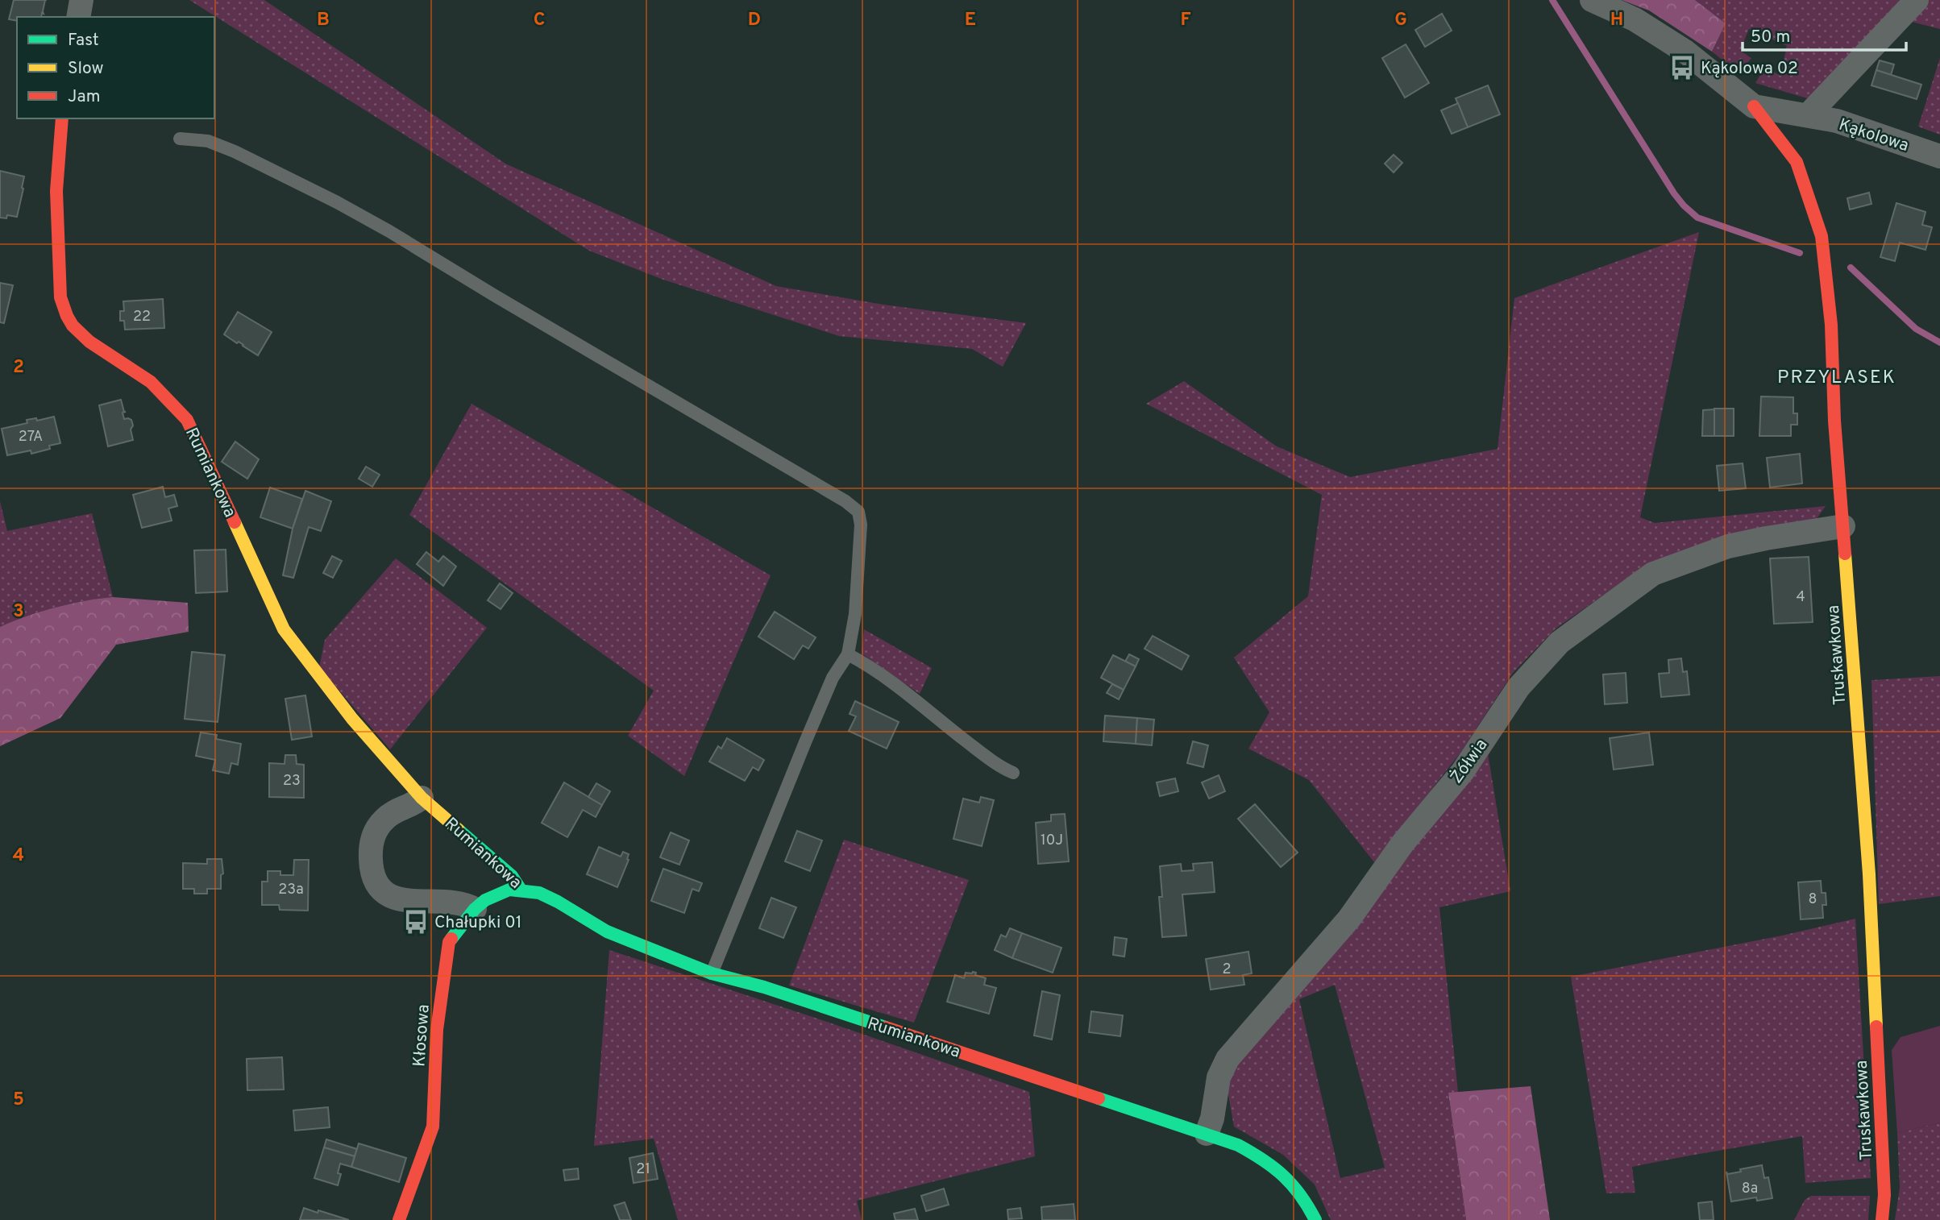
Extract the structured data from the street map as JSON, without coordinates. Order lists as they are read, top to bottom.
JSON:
{
  "streets": {
    "street": [
      "Kąkolowa",
      "Rumiankowa",
      "Truskawkowa",
      "Żółwia",
      "Kłosowa"
    ]
  },
  "crossings": [
    ["Kąkolowa", "Truskawkowa"],
    ["Rumiankowa", "Żółwia"],
    ["Rumiankowa", "Kłosowa"],
    ["Truskawkowa", "Żółwia"]
  ],
  "districts": ["PRZYLASEK"],
  "places": {
    "bus stop": ["Kąkolowa 02", "Chałupki 01"]
  },
  "house_numbers": [
    "22",
    "27A",
    "4",
    "23",
    "10J",
    "23a",
    "8",
    "2",
    "21",
    "8a"
  ],
  "legend": ["Fast", "Slow", "Jam"],
  "scale_bar": "50 m",
  "grid": {
    "columns": [
      "B",
      "C",
      "D",
      "E",
      "F",
      "G",
      "H"
    ],
    "rows": [
      "2",
      "3",
      "4",
      "5"
    ]
  }
}
